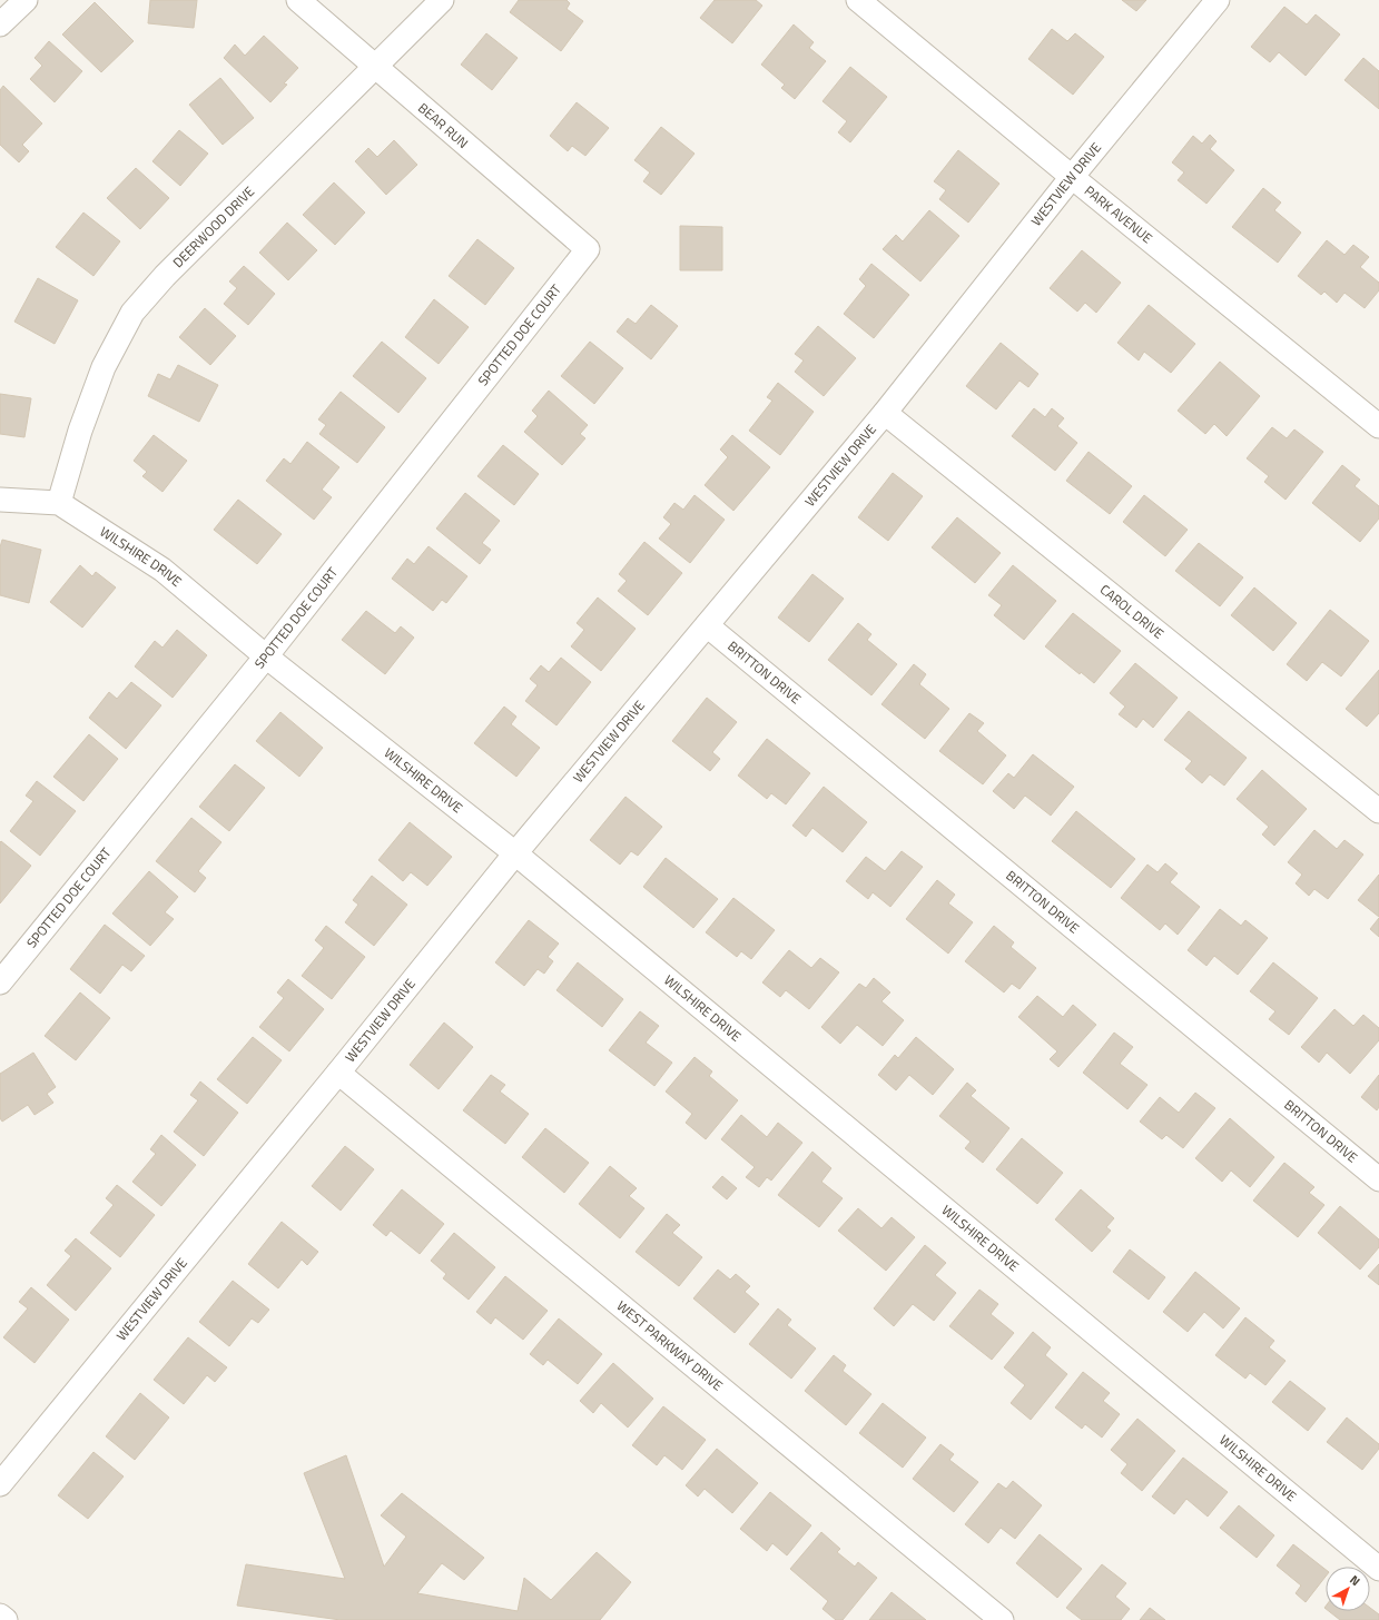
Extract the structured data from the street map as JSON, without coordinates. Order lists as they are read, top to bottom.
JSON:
{
  "streets": {
    "street": [
      "BEAR RUN",
      "WESTVIEW DRIVE",
      "PARK AVENUE",
      "DEERWOOD DRIVE",
      "SPOTTED DOE COURT",
      "WILSHIRE DRIVE",
      "CAROL DRIVE",
      "BRITTON DRIVE",
      "WEST PARKWAY DRIVE"
    ]
  },
  "crossings": [
    ["BEAR RUN", "DEERWOOD DRIVE"],
    ["BEAR RUN", "SPOTTED DOE COURT"],
    ["WESTVIEW DRIVE", "PARK AVENUE"],
    ["WESTVIEW DRIVE", "WILSHIRE DRIVE"],
    ["WESTVIEW DRIVE", "CAROL DRIVE"],
    ["WESTVIEW DRIVE", "BRITTON DRIVE"],
    ["WESTVIEW DRIVE", "WEST PARKWAY DRIVE"],
    ["DEERWOOD DRIVE", "WILSHIRE DRIVE"],
    ["SPOTTED DOE COURT", "WILSHIRE DRIVE"]
  ],
  "north": "top right"
}
